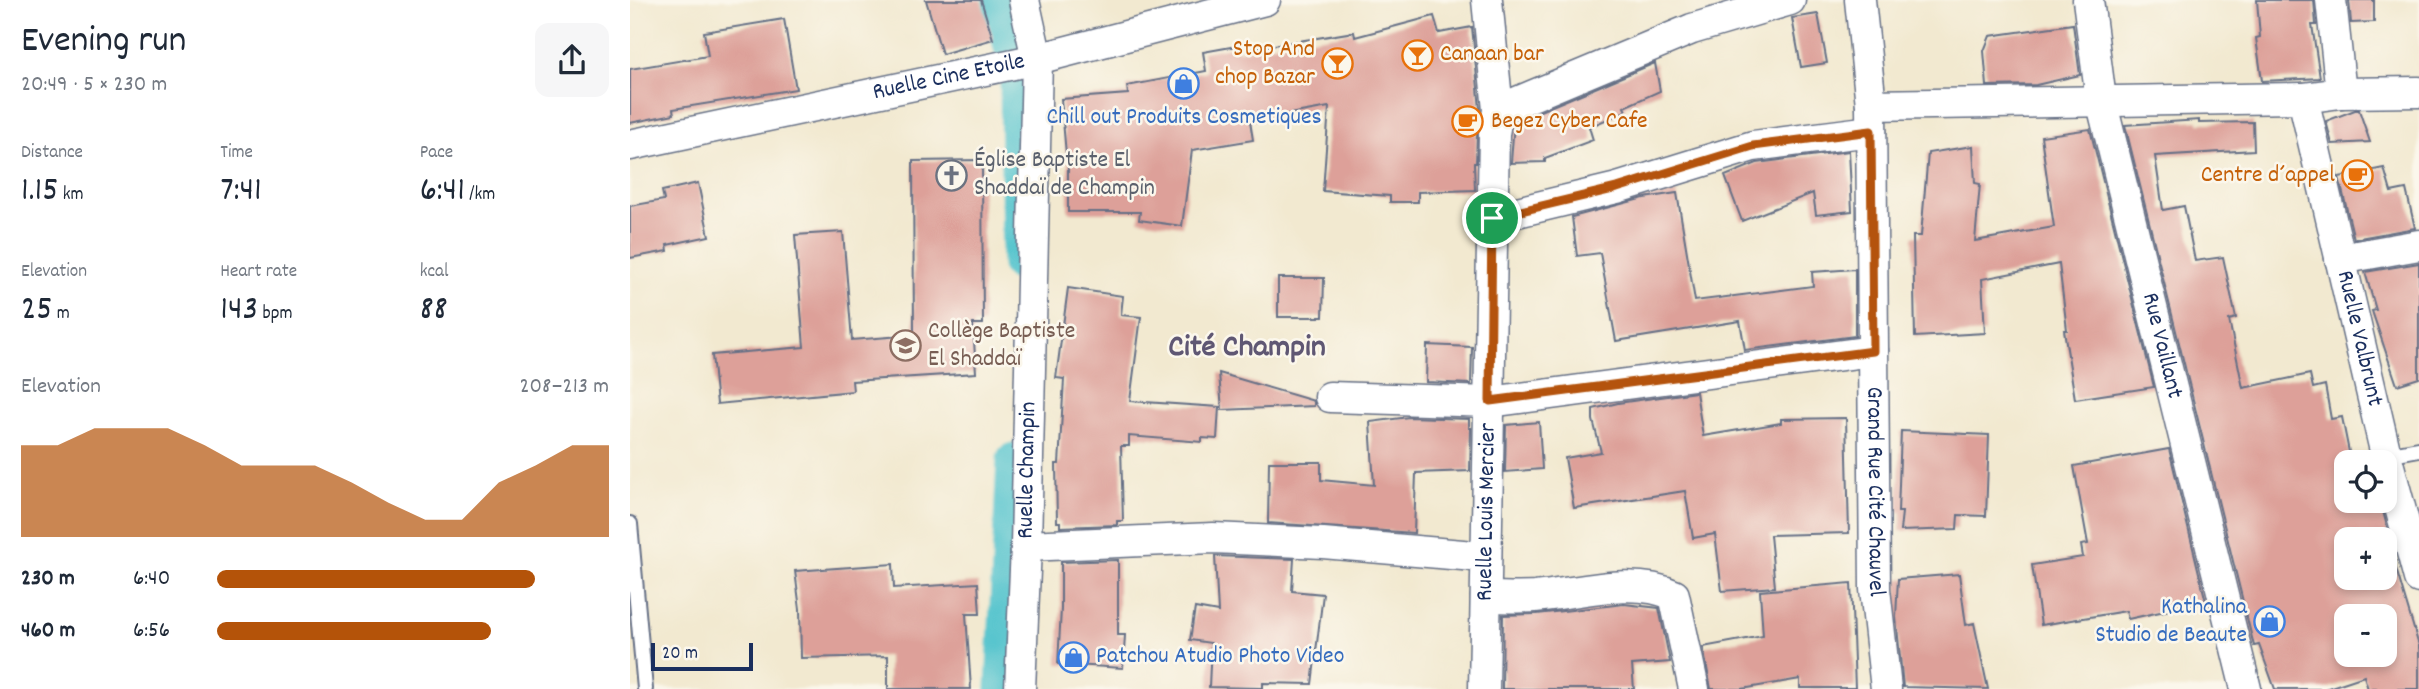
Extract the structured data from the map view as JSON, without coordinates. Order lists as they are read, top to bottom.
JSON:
{
  "streets": {
    "street": [
      "Ruelle Cine Etoile",
      "Ruelle Valbrunt",
      "Rue Vaillant",
      "Ruelle Champin",
      "Grand Rue Cité Chauvel",
      "Ruelle Louis Mercier"
    ]
  },
  "crossings": [
    ["Ruelle Cine Etoile", "Ruelle Champin"]
  ],
  "districts": ["Cité Champin"],
  "places": {
    "bar": ["Canaan bar", "Stop And chop Bazar"],
    "shop": ["Chill out Produits Cosmetiques", "Kathalina Studio de Beaute", "Patchou Atudio Photo Video"],
    "cafe": ["Begez Cyber Cafe", "Centre d´appel"],
    "church": ["Église Baptiste El Shaddaï de Champin"],
    "school or university": ["Collège Baptiste El Shaddaï"]
  },
  "scale_bar": "20 m",
  "page": {
    "heading": ["Evening run", "20:49 · 5 × 230 m"],
    "stats": [
      ["Distance", "1.15 km"],
      ["Time", "7:41"],
      ["Pace", "6:41 /km"],
      ["Elevation", "25 m"],
      ["Heart rate", "143 bpm"],
      ["kcal", "88"]
    ],
    "chart": ["Elevation", "208–213 m"],
    "map_buttons": ["+", "−"],
    "list": [
      {
        "name": "230 m",
        "note": "6:40"
      },
      {
        "name": "460 m",
        "note": "6:56"
      }
    ],
    "scale": "20 m"
  }
}
